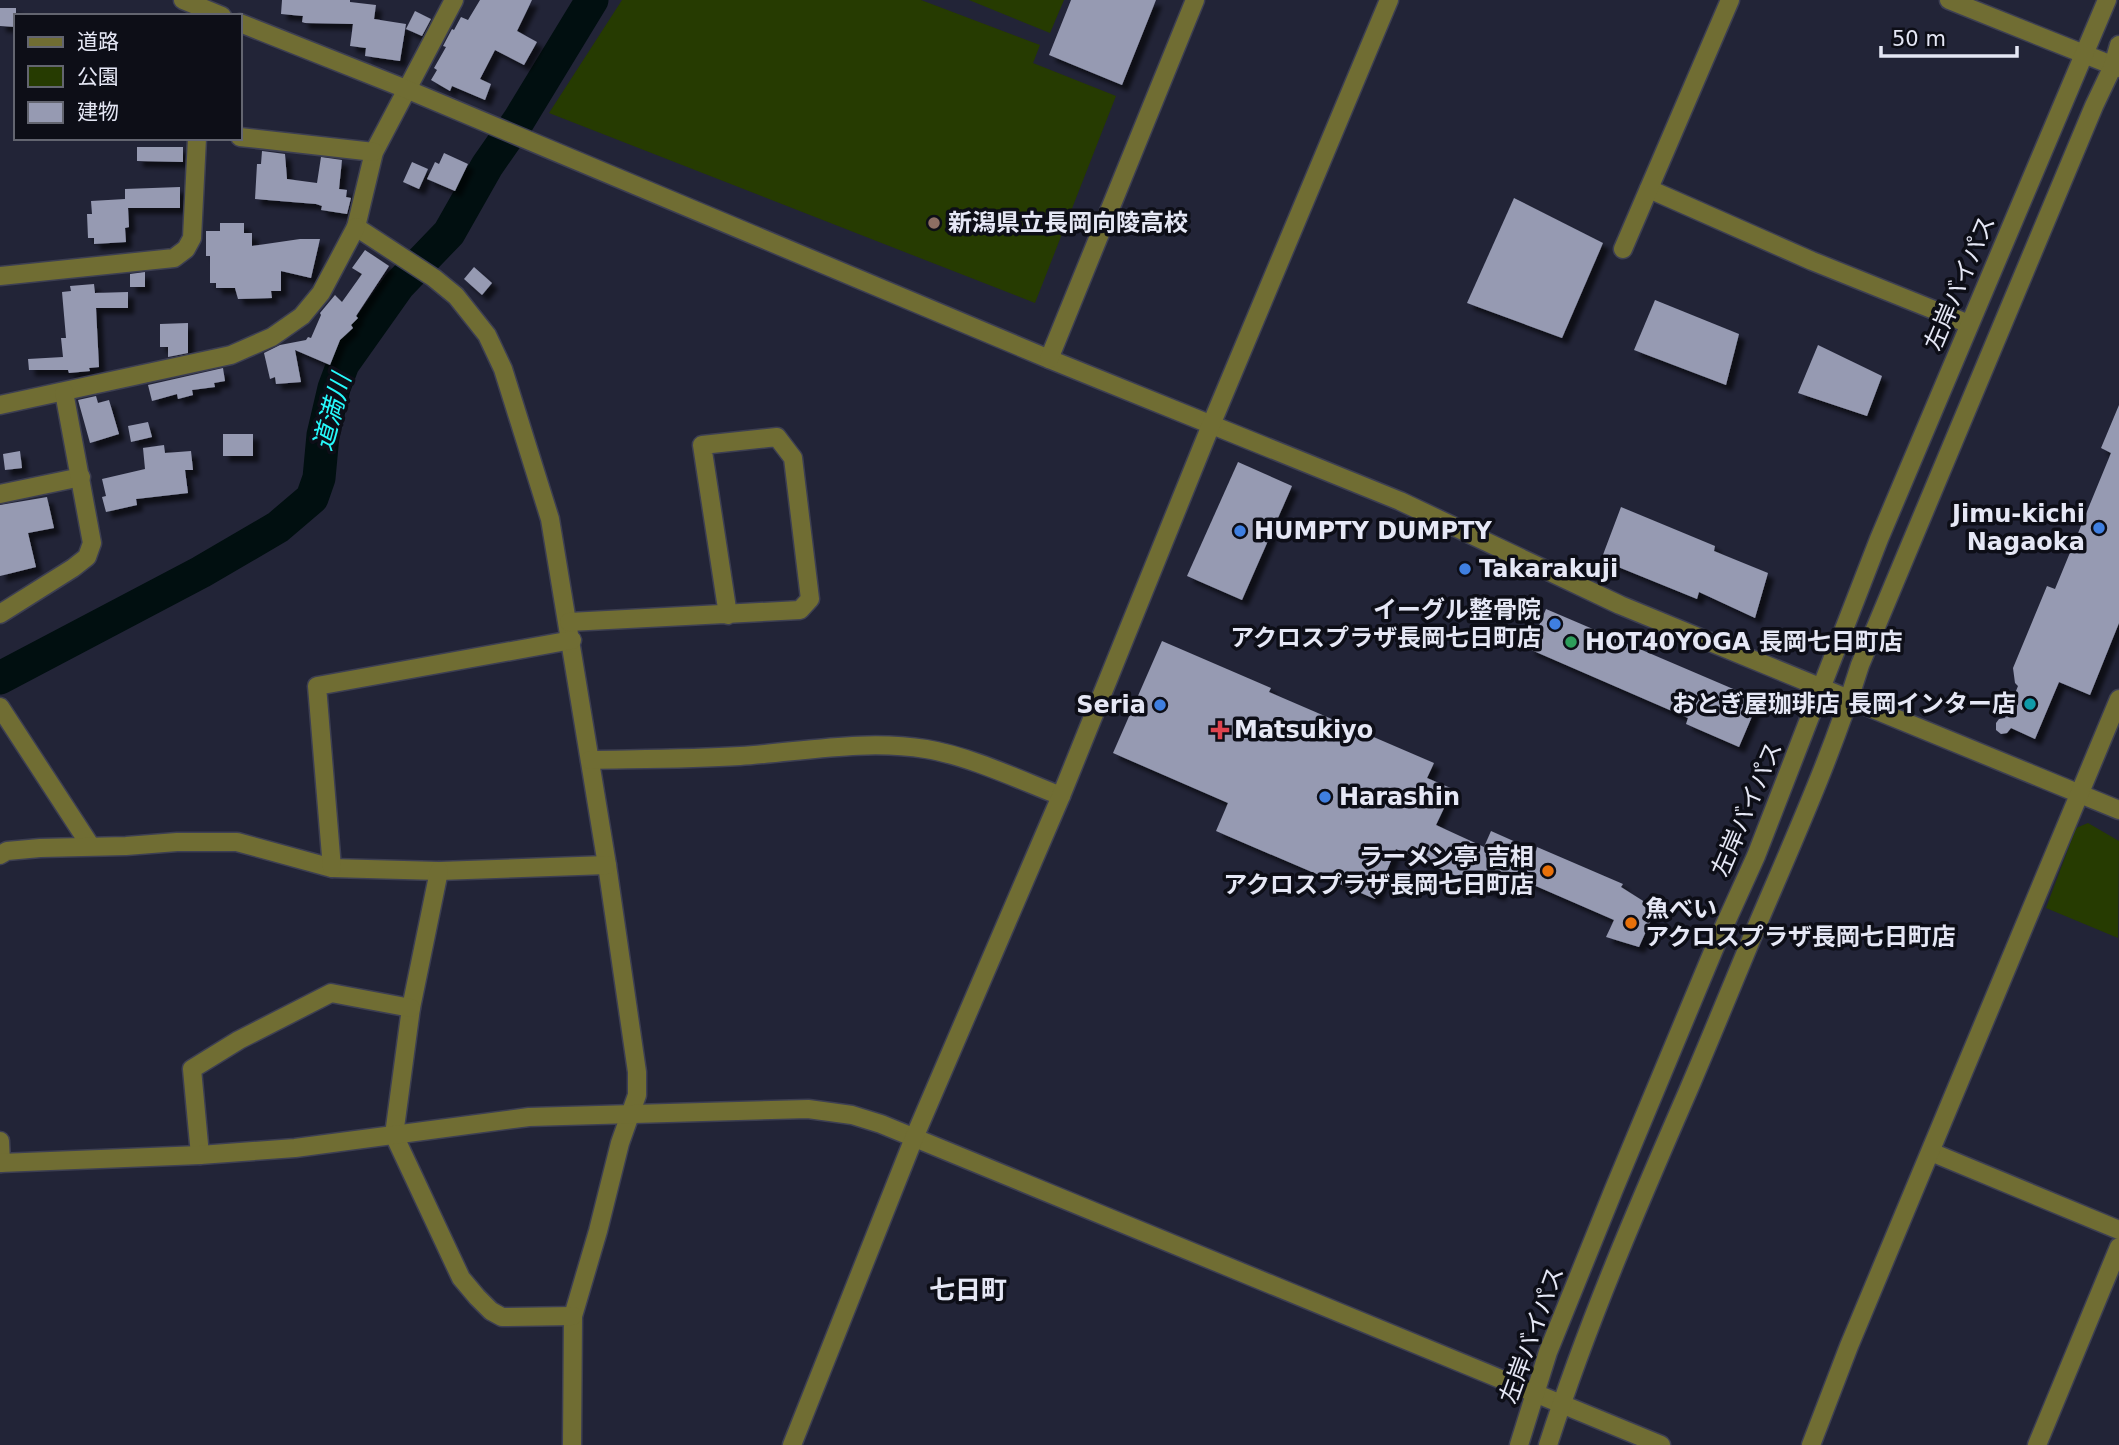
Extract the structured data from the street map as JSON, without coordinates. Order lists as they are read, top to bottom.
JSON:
{
  "streets": {
    "street": ["左岸バイパス"]
  },
  "districts": ["七日町"],
  "water": ["道満川"],
  "places": {
    "other": [
      "新潟県立長岡向陵高校",
      "Jimu-kichi Nagaoka",
      "HUMPTY DUMPTY",
      "Takarakuji",
      "イーグル整骨院 アクロスプラザ長岡七日町店",
      "HOT40YOGA 長岡七日町店",
      "おとぎ屋珈琲店 長岡インター店",
      "Seria",
      "Harashin",
      "ラーメン亭 吉相 アクロスプラザ長岡七日町店",
      "魚べい アクロスプラザ長岡七日町店"
    ],
    "health": ["Matsukiyo"]
  },
  "legend": ["道路", "公園", "建物"],
  "scale_bar": "50 m"
}
